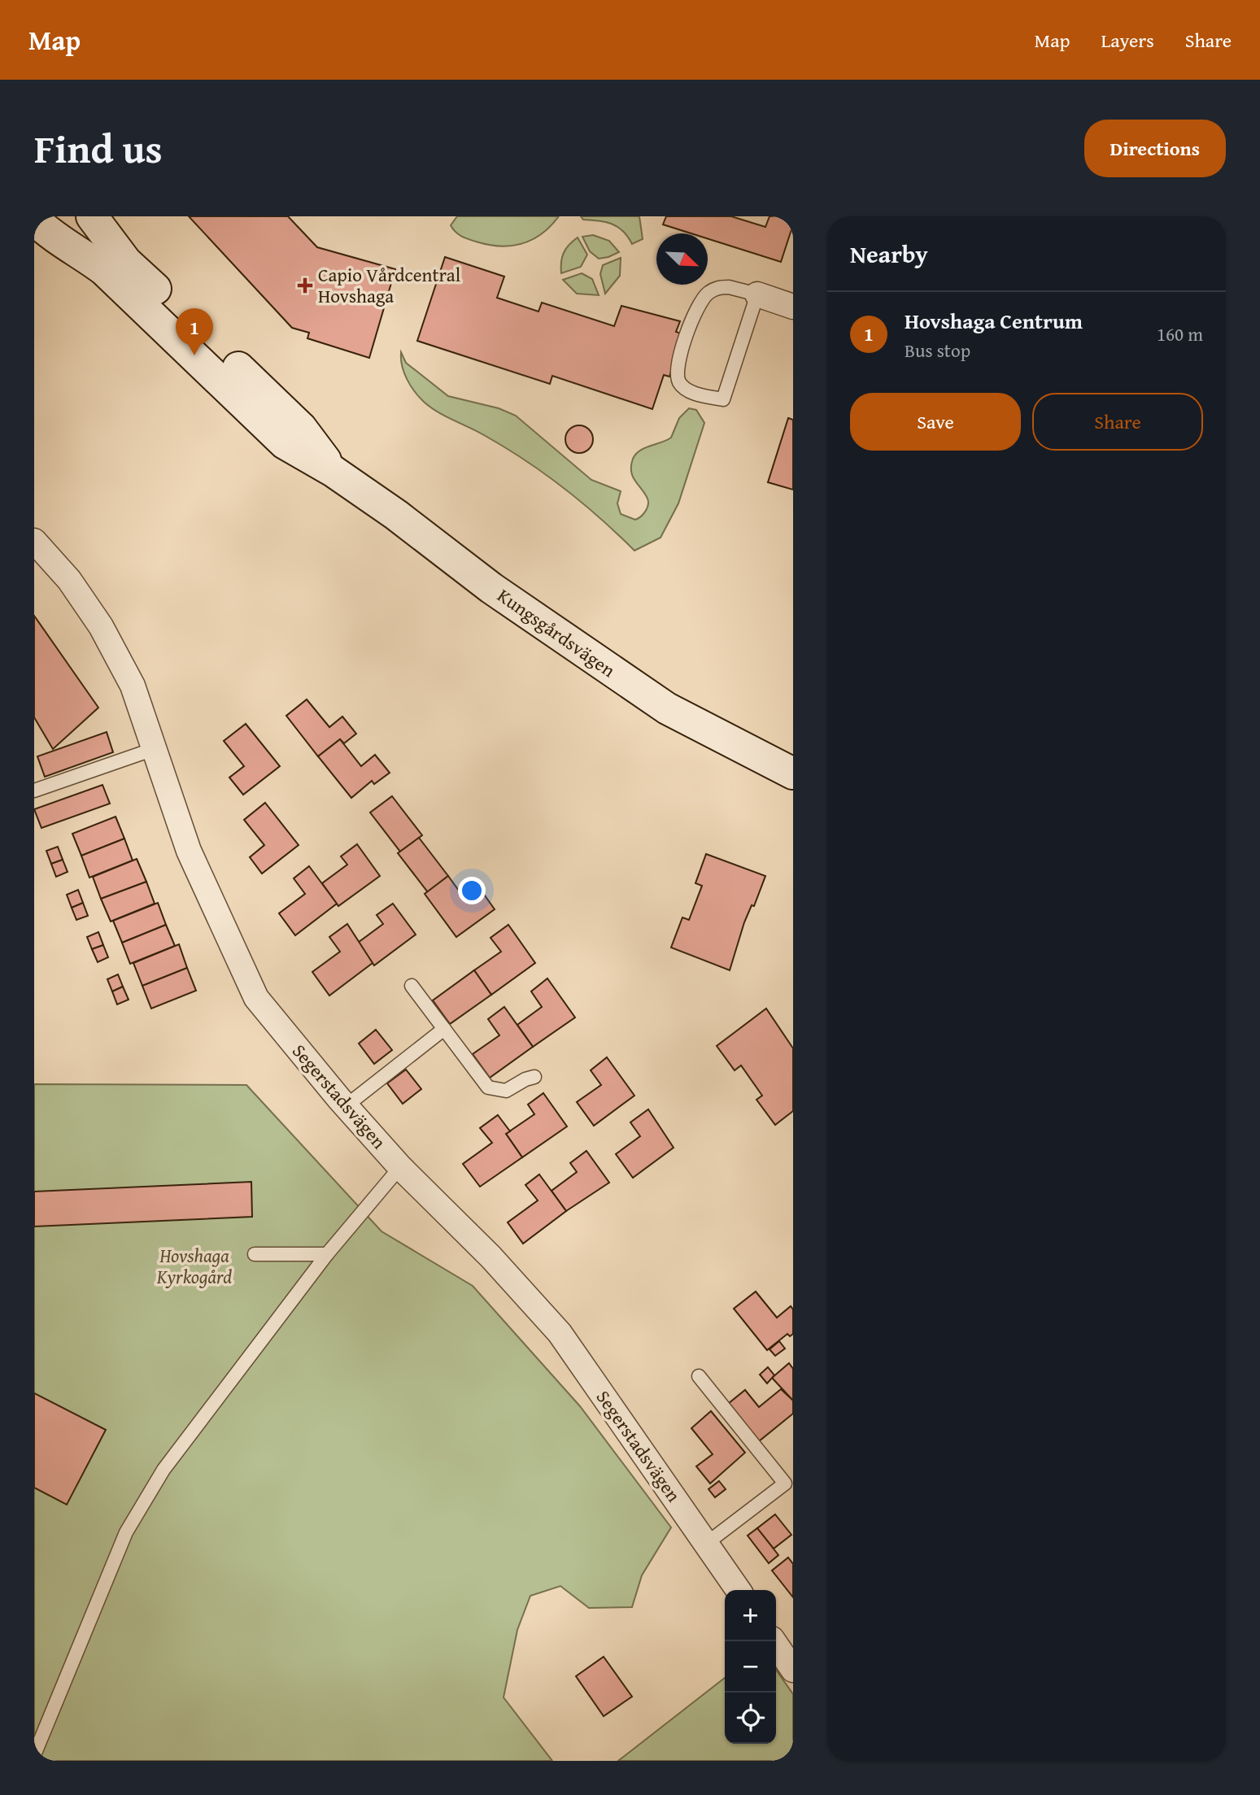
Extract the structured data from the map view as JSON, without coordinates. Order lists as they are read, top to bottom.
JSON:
{
  "streets": {
    "street": ["Kungsgårdsvägen", "Segerstadsvägen"]
  },
  "parks": ["Hovshaga Kyrkogård"],
  "places": {
    "health": ["Capio Vårdcentral Hovshaga"]
  },
  "north": "bottom right",
  "page": {
    "header": "Map",
    "nav": ["Map", "Layers", "Share"],
    "title": "Find us",
    "buttons": [
      "Directions",
      ["Save", "Share"]
    ],
    "heading": "Nearby",
    "list": [
      {
        "mark": "1",
        "name": "Hovshaga Centrum",
        "note": "Bus stop",
        "value": "160 m"
      }
    ],
    "pins": "1",
    "map_buttons": ["+", "−"]
  }
}
